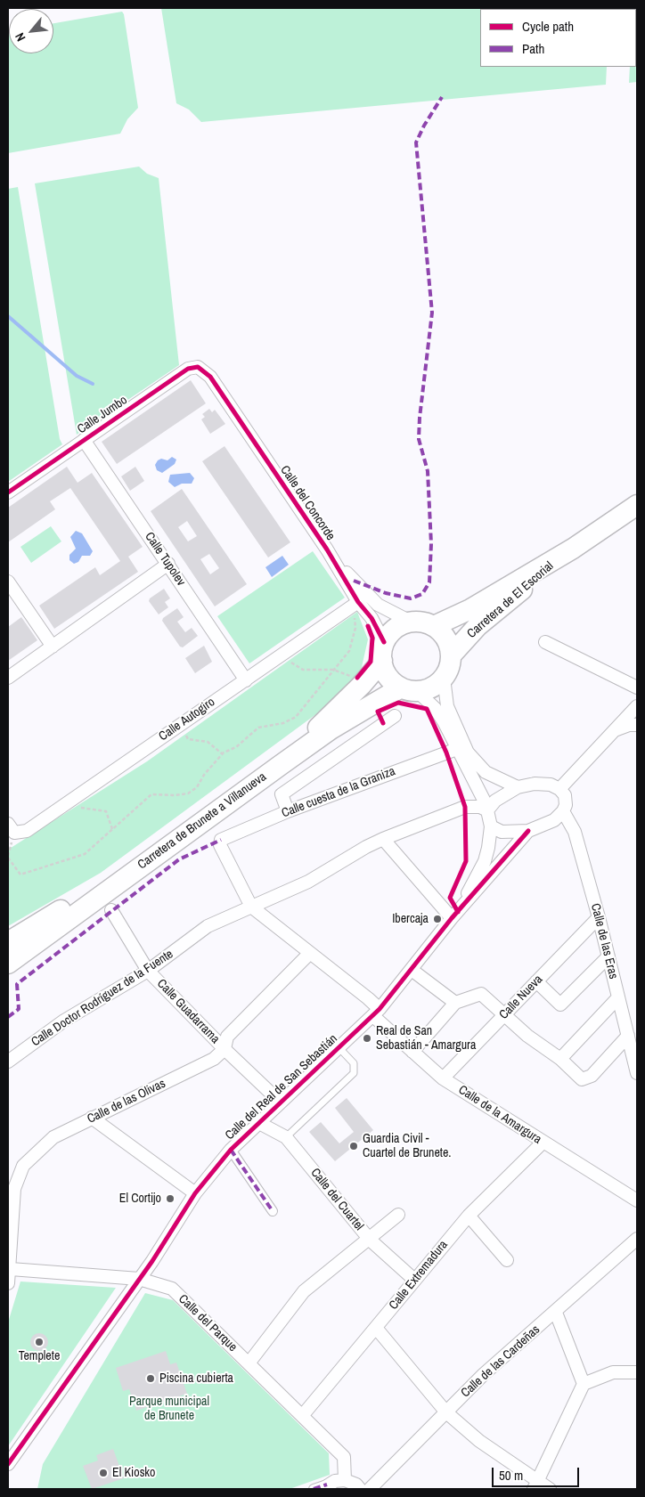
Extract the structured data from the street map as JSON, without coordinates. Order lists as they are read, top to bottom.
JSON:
{
  "streets": {
    "highway": ["Carretera de El Escorial", "Carretera de Brunete a Villanueva"],
    "street": [
      "Calle Jumbo",
      "Calle del Concorde",
      "Calle Tupolev",
      "Calle Autogiro",
      "Calle cuesta de la Graniza",
      "Calle de las Eras",
      "Calle Nueva",
      "Calle Doctor Rodríguez de la Fuente",
      "Calle Guadarrama",
      "Calle del Real de San Sebastián",
      "Calle de las Olivas",
      "Calle de la Amargura",
      "Calle del Cuartel",
      "Calle Extremadura",
      "Calle del Parque",
      "Calle de las Cardeñas"
    ]
  },
  "crossings": [
    ["Calle Jumbo", "Calle del Concorde"],
    ["Calle Jumbo", "Calle Tupolev"],
    ["Calle del Concorde", "Carretera de El Escorial"],
    ["Calle del Concorde", "Calle Autogiro"],
    ["Calle del Concorde", "Carretera de Brunete a Villanueva"],
    ["Calle del Concorde", "Calle del Real de San Sebastián"],
    ["Calle Tupolev", "Calle Autogiro"],
    ["Carretera de El Escorial", "Carretera de Brunete a Villanueva"],
    ["Carretera de El Escorial", "Calle del Real de San Sebastián"],
    ["Calle cuesta de la Graniza", "Calle del Real de San Sebastián"],
    ["Calle cuesta de la Graniza", "Calle de la Amargura"],
    ["Carretera de Brunete a Villanueva", "Calle del Real de San Sebastián"],
    ["Calle de las Eras", "Calle Nueva"],
    ["Calle Nueva", "Calle de la Amargura"],
    ["Calle Doctor Rodríguez de la Fuente", "Calle Guadarrama"],
    ["Calle Doctor Rodríguez de la Fuente", "Calle del Real de San Sebastián"],
    ["Calle Doctor Rodríguez de la Fuente", "Calle de la Amargura"],
    ["Calle Guadarrama", "Calle del Real de San Sebastián"],
    ["Calle Guadarrama", "Calle de las Olivas"],
    ["Calle del Real de San Sebastián", "Calle de la Amargura"],
    ["Calle del Real de San Sebastián", "Calle del Cuartel"],
    ["Calle del Real de San Sebastián", "Calle del Parque"],
    ["Calle de las Olivas", "Calle de la Amargura"],
    ["Calle de las Olivas", "Calle del Parque"],
    ["Calle de la Amargura", "Calle Extremadura"],
    ["Calle del Cuartel", "Calle Extremadura"],
    ["Calle Extremadura", "Calle del Parque"]
  ],
  "parks": ["Parque municipal de Brunete"],
  "places": [
    "Ibercaja",
    "Real de San Sebastián - Amargura",
    "Guardia Civil - Cuartel de Brunete.",
    "El Cortijo",
    "Templete",
    "Piscina cubierta",
    "El Kiosko"
  ],
  "legend": ["Cycle path", "Path"],
  "scale_bar": "50 m",
  "north": "bottom left"
}
